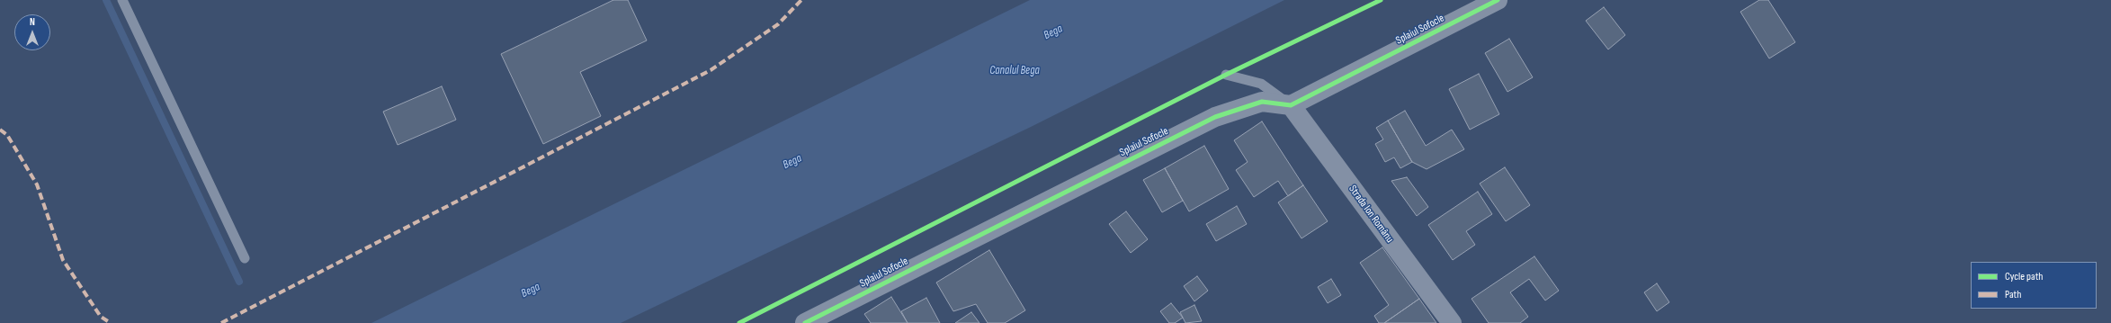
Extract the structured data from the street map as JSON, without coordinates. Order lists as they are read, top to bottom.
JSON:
{
  "streets": {
    "street": ["Splaiul Sofocle", "Strada Ion Românu"]
  },
  "crossings": [
    ["Splaiul Sofocle", "Strada Ion Românu"]
  ],
  "water": ["Bega", "Canalul Bega"],
  "legend": ["Cycle path", "Path"],
  "north": "top"
}
